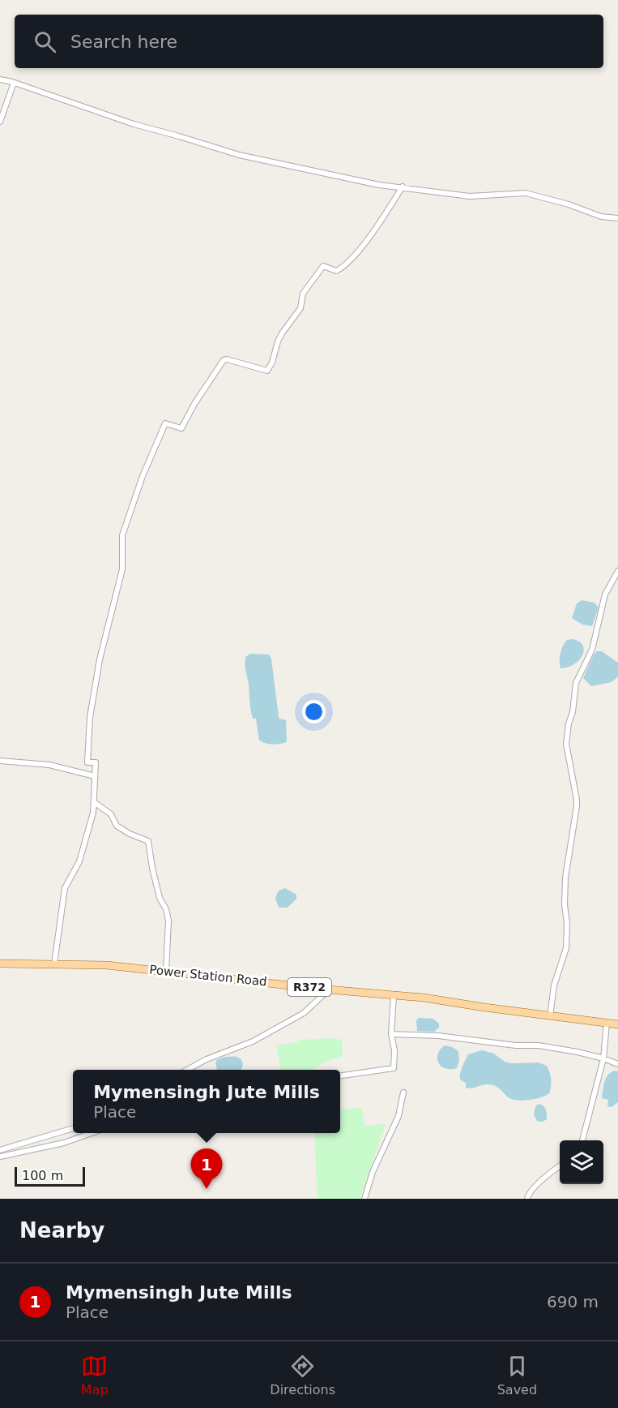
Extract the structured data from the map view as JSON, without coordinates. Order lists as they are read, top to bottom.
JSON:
{
  "streets": {
    "main road": ["Power Station Road", "R372"]
  },
  "scale_bar": "100 m",
  "page": {
    "search": "Search here",
    "popup": ["Mymensingh Jute Mills", "Place"],
    "pins": "1",
    "scale": "100 m",
    "heading": "Nearby",
    "list": [
      {
        "mark": "1",
        "name": "Mymensingh Jute Mills",
        "note": "Place",
        "value": "690 m"
      }
    ],
    "nav": ["Map", "Directions", "Saved"]
  }
}
